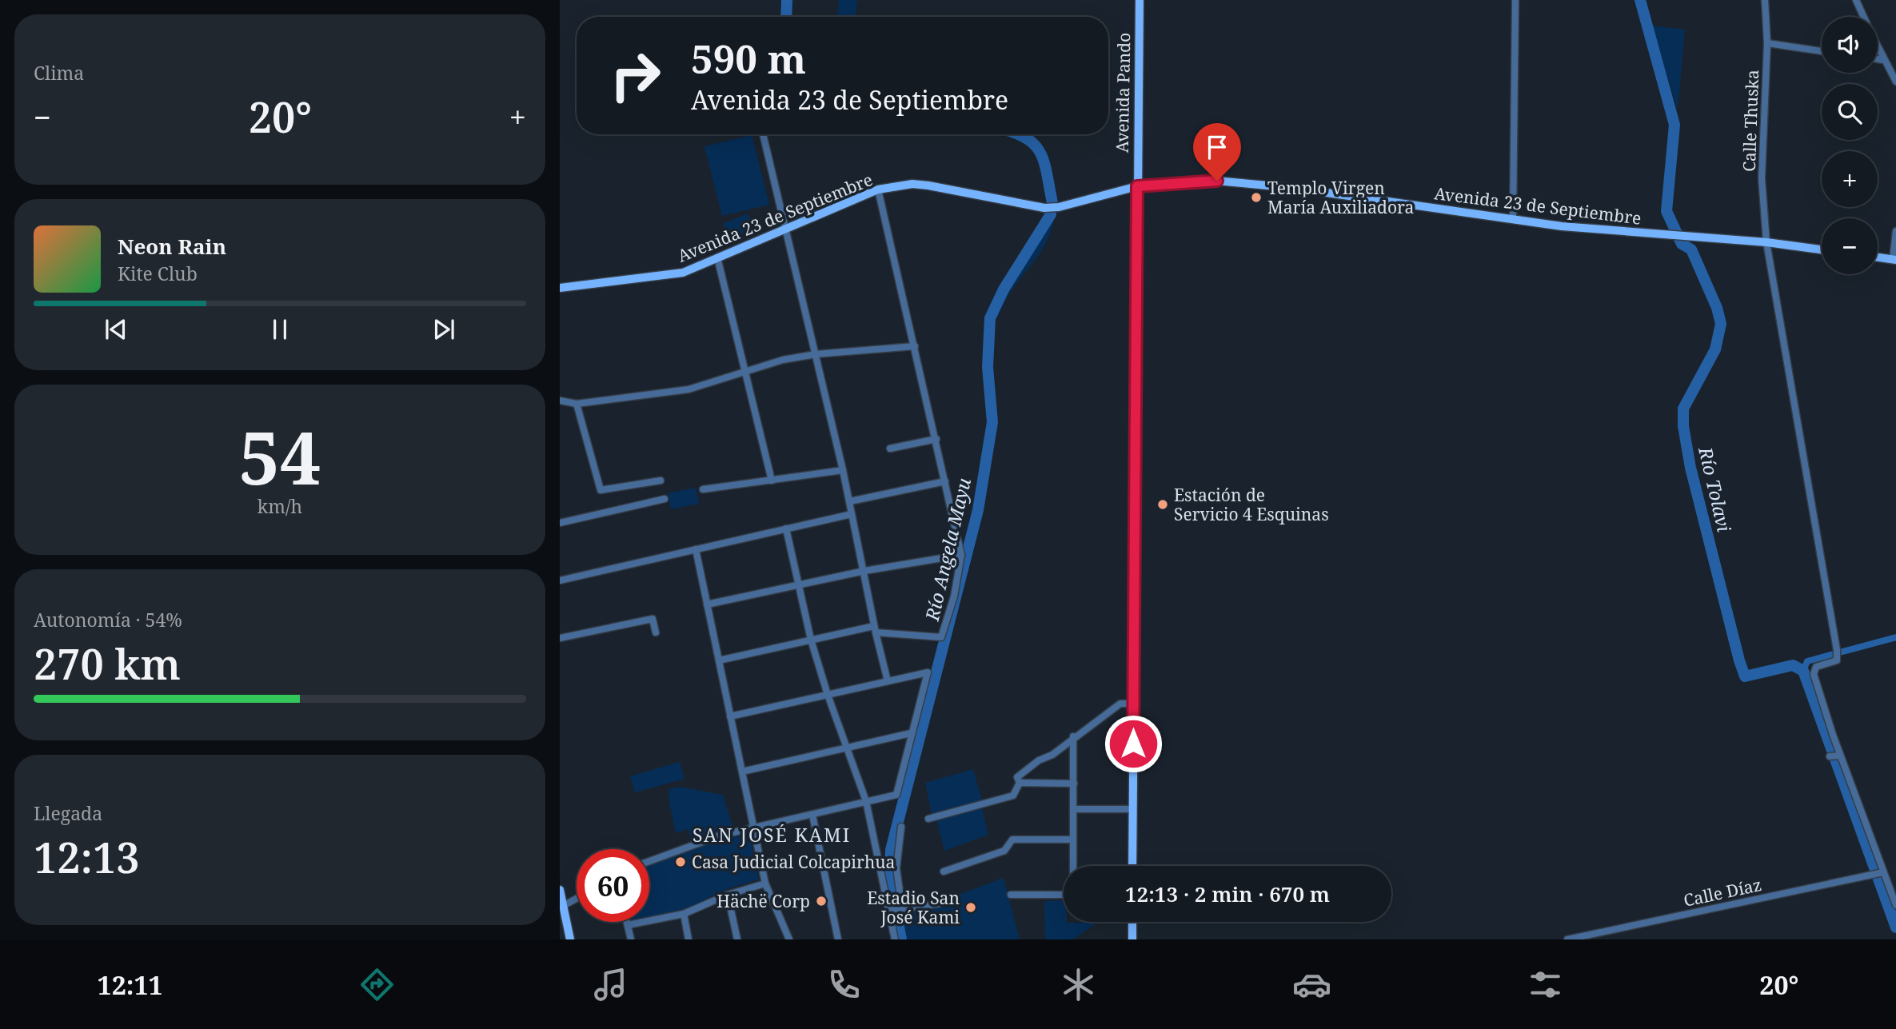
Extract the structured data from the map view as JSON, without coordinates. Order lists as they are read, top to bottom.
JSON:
{
  "streets": {
    "main road": ["Avenida Pando", "Avenida 23 de Septiembre"],
    "street": ["Calle Thuska", "Calle Díaz"]
  },
  "crossings": [
    ["Avenida Pando", "Avenida 23 de Septiembre"],
    ["Calle Thuska", "Avenida 23 de Septiembre"],
    ["Calle Thuska", "Calle Díaz"]
  ],
  "districts": ["SAN JOSÉ KAMI"],
  "water": ["Río Tolavi", "Río Angela Mayu"],
  "places": [
    "Templo Virgen María Auxiliadora",
    "Estación de Servicio 4 Esquinas",
    "Casa Judicial Colcapirhua",
    "Hächë Corp",
    "Estadio San José Kami"
  ],
  "page": {
    "tile": [
      "Clima",
      ["54", "km/h"],
      ["Autonomía · 54%", "270 km"],
      ["Llegada", "12:13"]
    ],
    "map_buttons": ["+", "−"],
    "turn": ["590 m", "Avenida 23 de Septiembre"],
    "heat": ["−", "20°", "+"],
    "song": ["Neon Rain", "Kite Club"],
    "limit": "60",
    "trip": "12:13 · 2 min · 670 m",
    "tabs": ["12:11", "20°"]
  }
}
